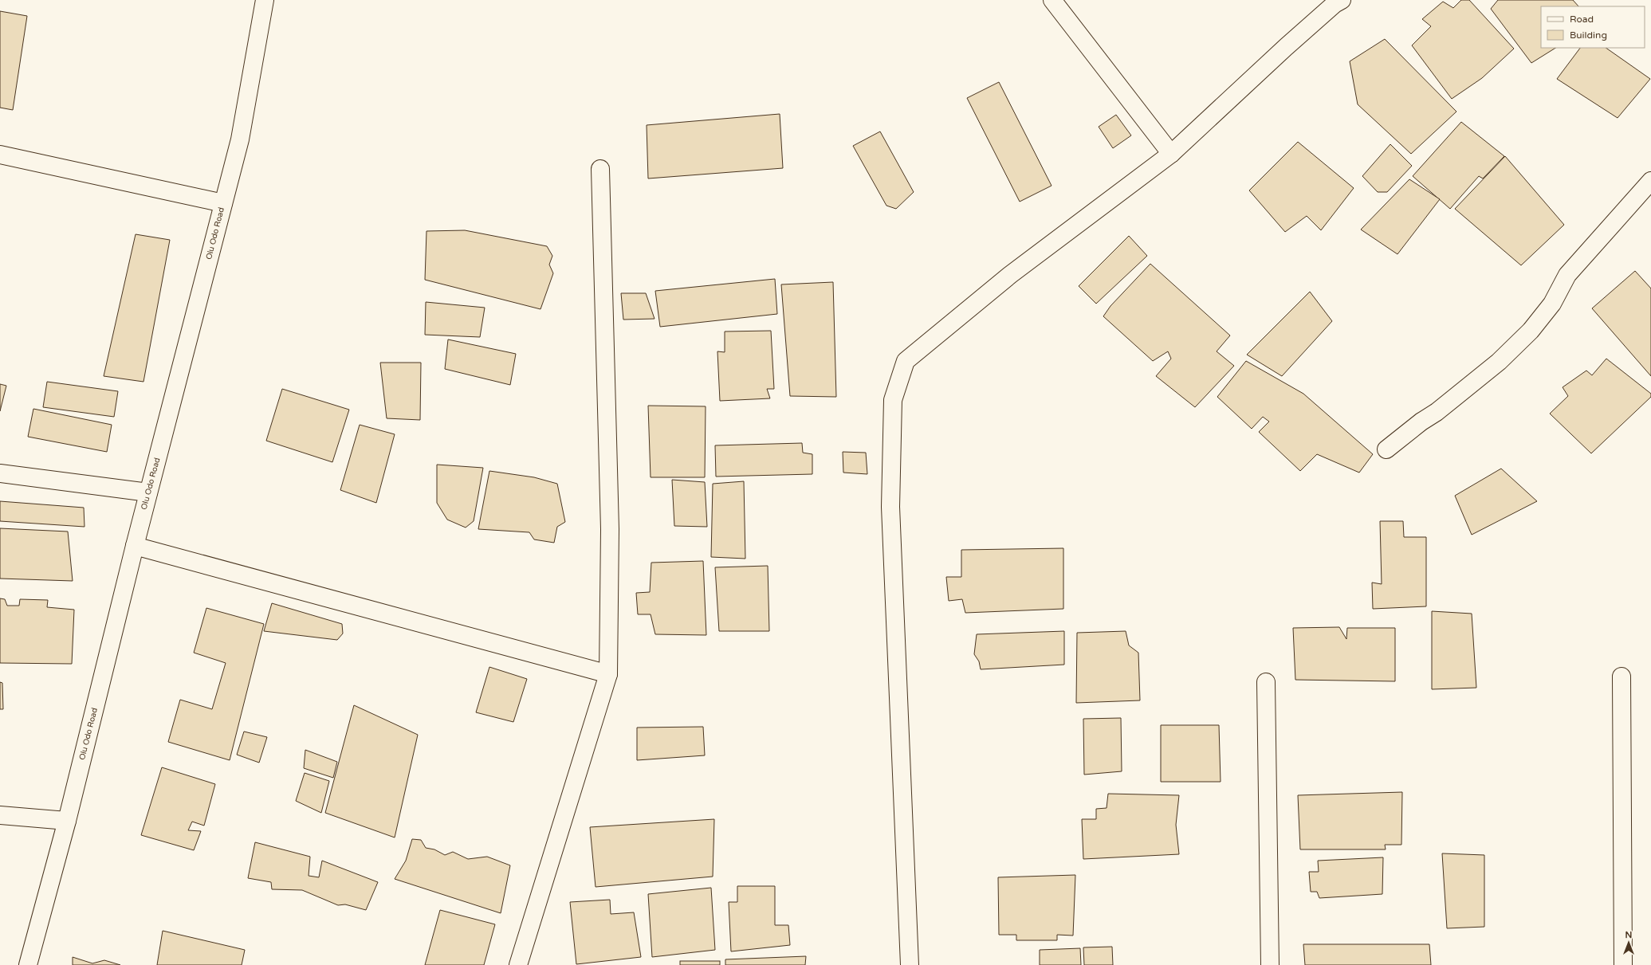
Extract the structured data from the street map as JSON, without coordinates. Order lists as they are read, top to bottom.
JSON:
{
  "streets": {
    "street": ["Olu Odo Road"]
  },
  "legend": ["Road", "Building"],
  "north": "top"
}
